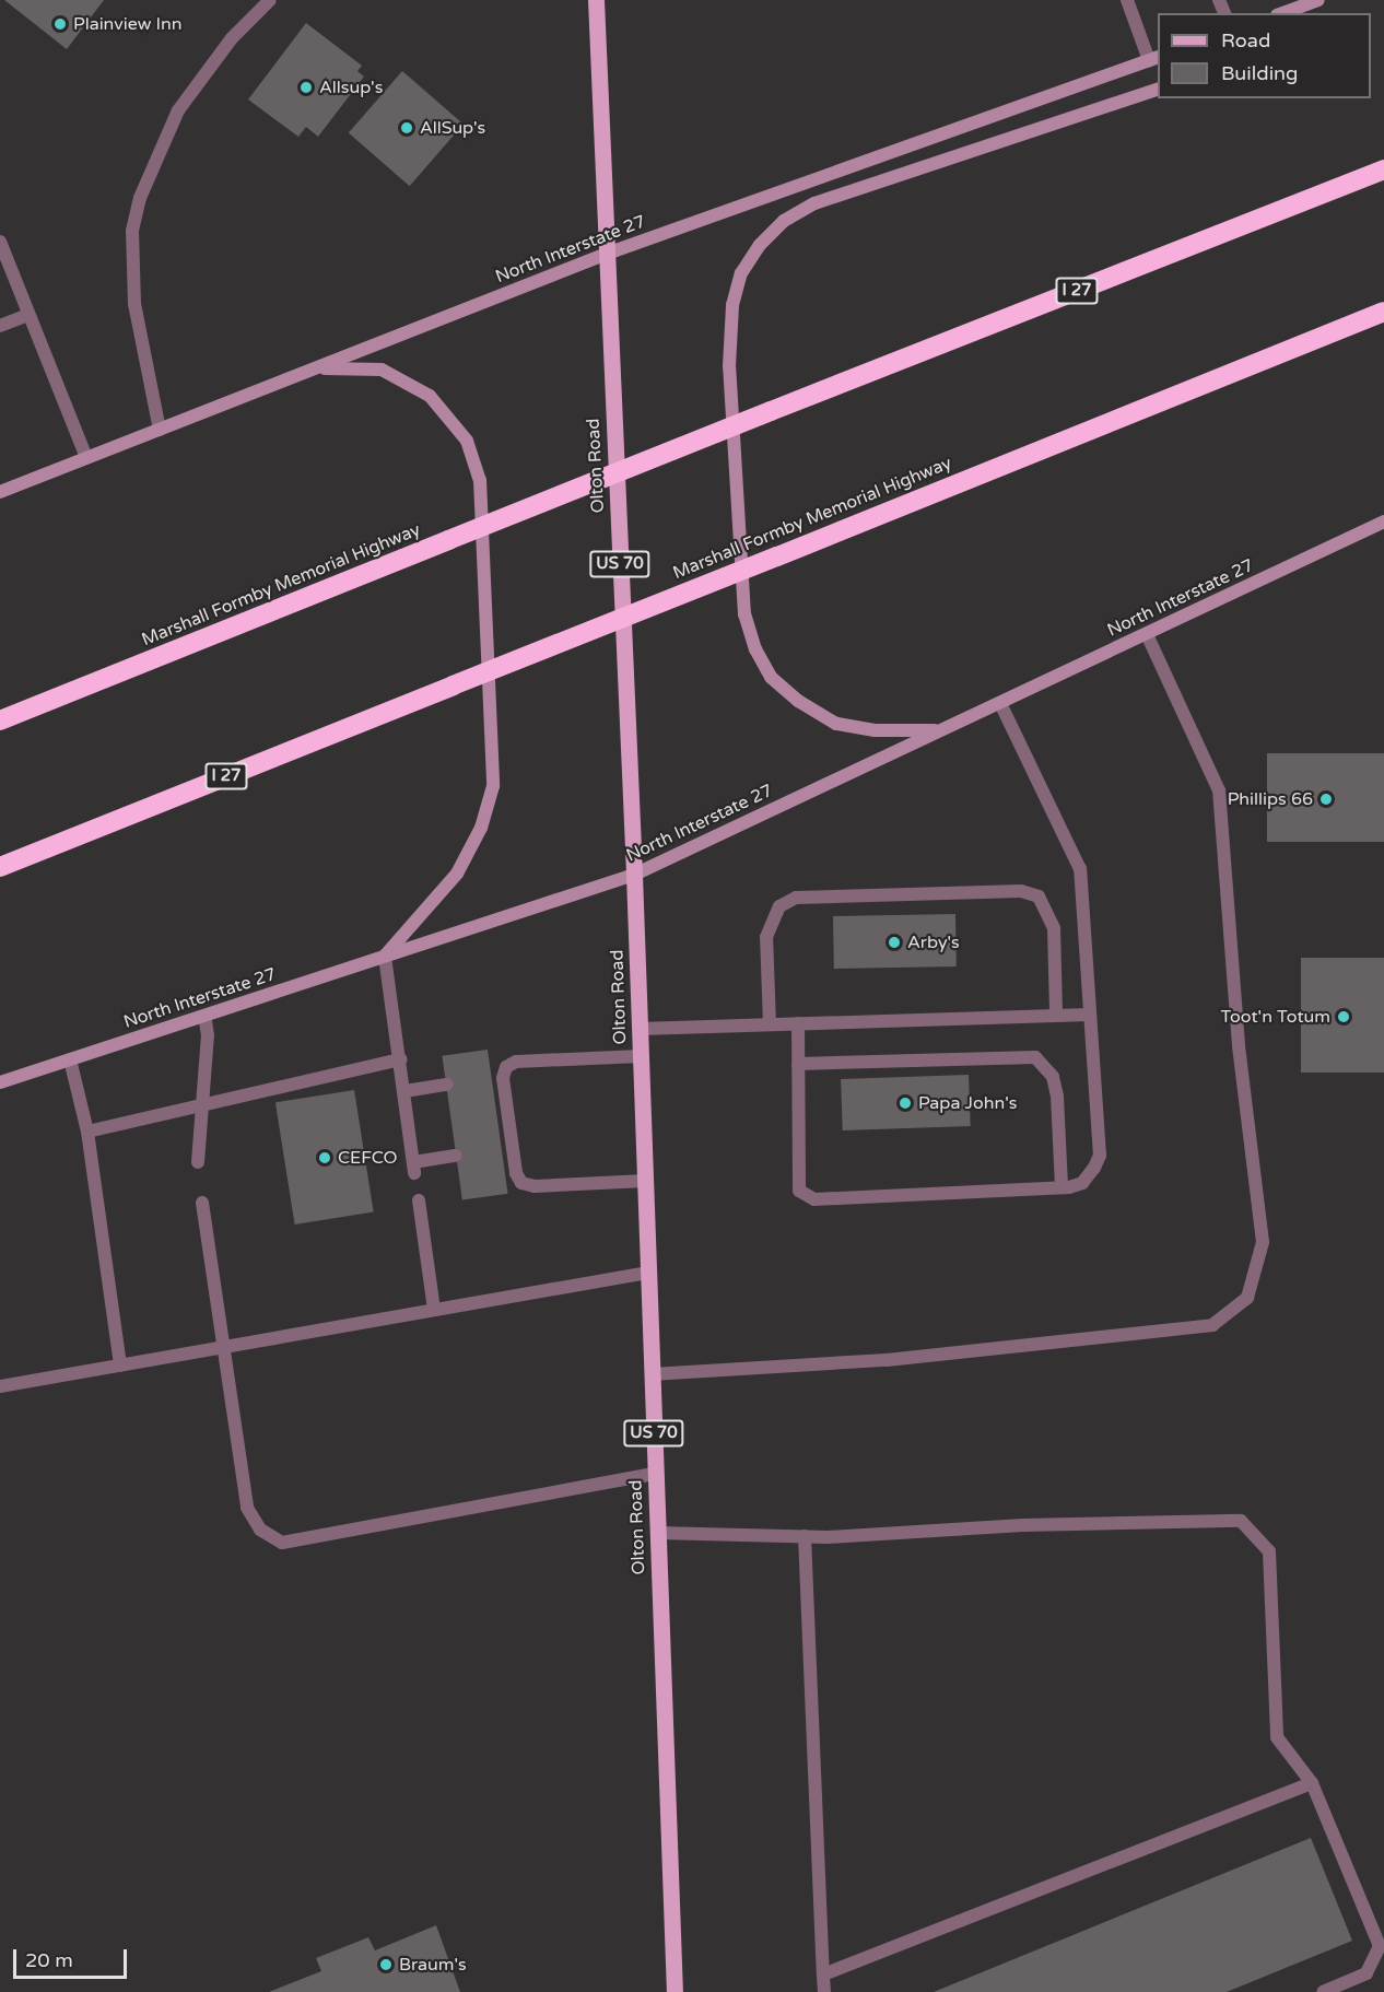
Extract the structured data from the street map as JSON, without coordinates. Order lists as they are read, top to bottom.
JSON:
{
  "streets": {
    "highway": ["I 27", "Marshall Formby Memorial Highway"],
    "main road": ["North Interstate 27", "Olton Road", "US 70"]
  },
  "crossings": [
    ["North Interstate 27", "Olton Road"]
  ],
  "places": [
    "Plainview Inn",
    "Allsup's",
    "AllSup's",
    "Phillips 66",
    "Arby's",
    "Toot'n Totum",
    "Papa John's",
    "CEFCO",
    "Braum's"
  ],
  "legend": ["Road", "Building"],
  "scale_bar": "20 m"
}
